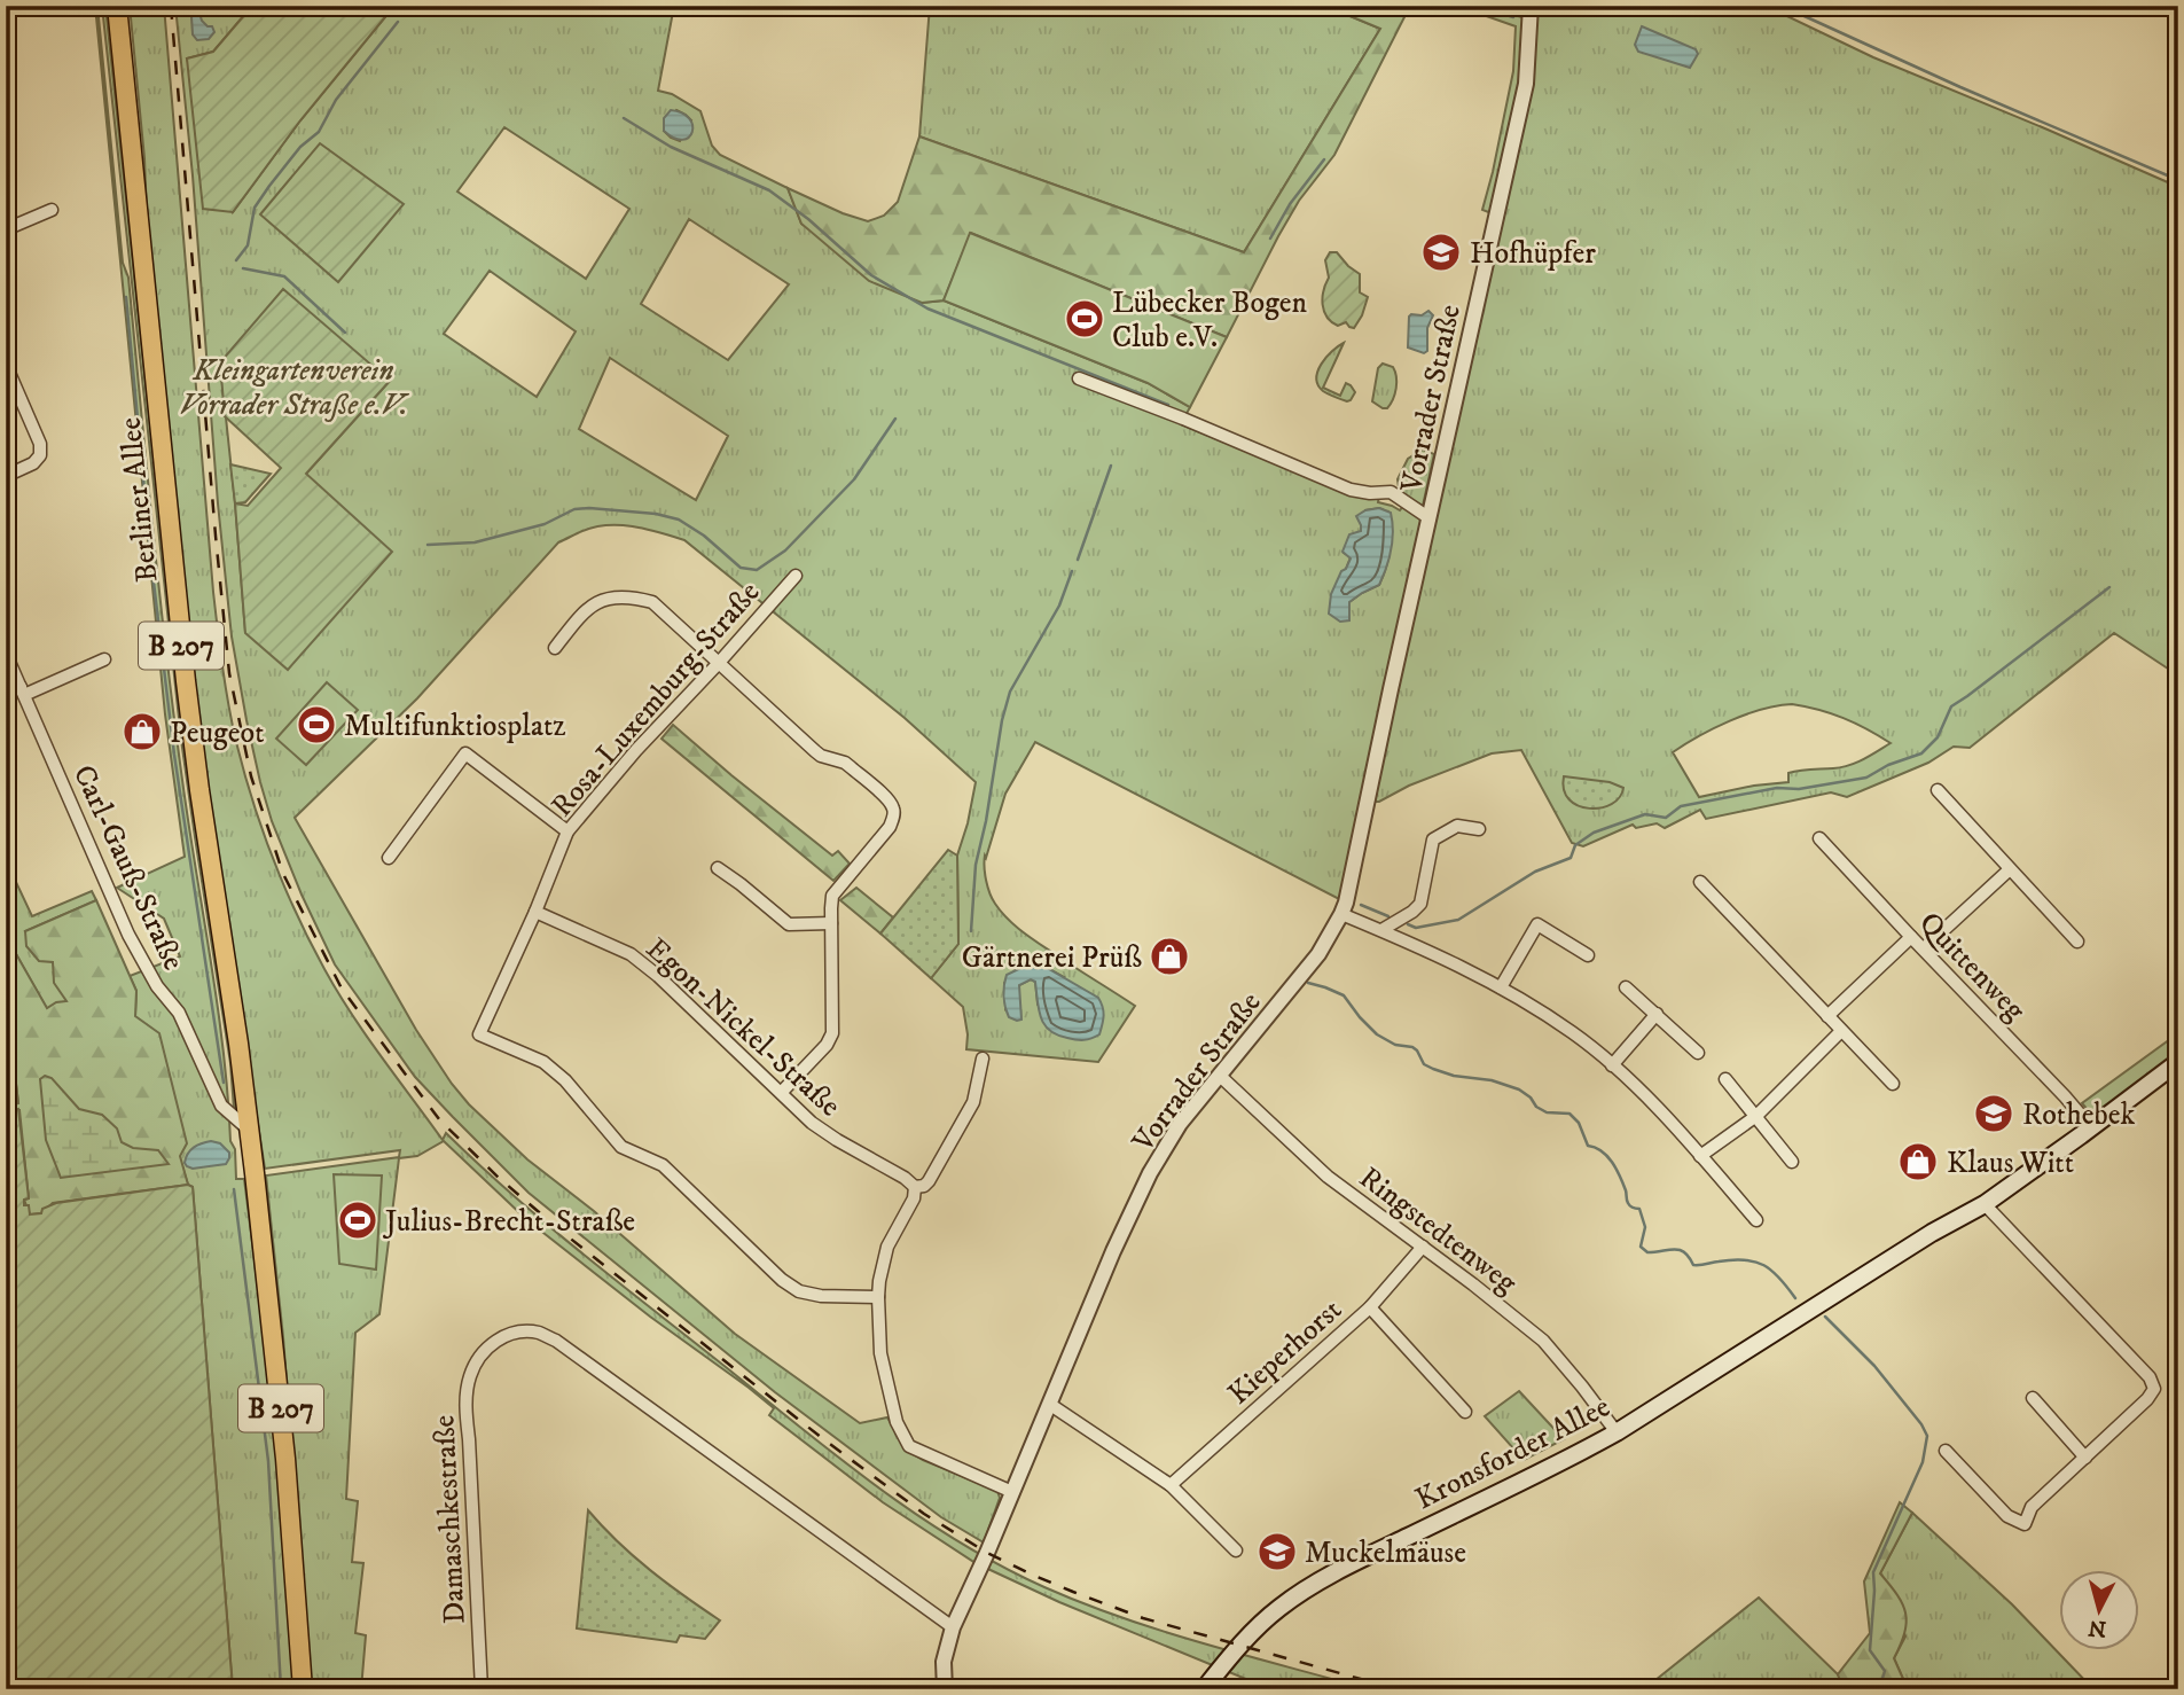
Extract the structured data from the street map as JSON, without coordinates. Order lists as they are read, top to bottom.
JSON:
{
  "streets": {
    "main road": ["Berliner Allee", "B 207", "Kronsforder Allee"],
    "street": [
      "Vorrader Straße",
      "Rosa-Luxemburg-Straße",
      "Carl-Gauß-Straße",
      "Quittenweg",
      "Egon-Nickel-Straße",
      "Ringstedtenweg",
      "Kieperhorst",
      "Damaschkestraße"
    ]
  },
  "crossings": [
    ["Vorrader Straße", "Ringstedtenweg"],
    ["Vorrader Straße", "Damaschkestraße"],
    ["Berliner Allee", "B 207"],
    ["Berliner Allee", "Carl-Gauß-Straße"],
    ["B 207", "Carl-Gauß-Straße"],
    ["Rosa-Luxemburg-Straße", "Egon-Nickel-Straße"],
    ["Quittenweg", "Kronsforder Allee"],
    ["Ringstedtenweg", "Kieperhorst"],
    ["Ringstedtenweg", "Kronsforder Allee"]
  ],
  "parks": ["Kleingartenverein Vorrader Straße e.V."],
  "places": {
    "school or university": ["Hofhüpfer", "Rothebek", "Muckelmäuse"],
    "sports": ["Lübecker Bogen Club e.V.", "Multifunktiosplatz", "Julius-Brecht-Straße"],
    "shop": ["Peugeot", "Gärtnerei Prüß", "Klaus Witt"]
  },
  "north": "bottom"
}
